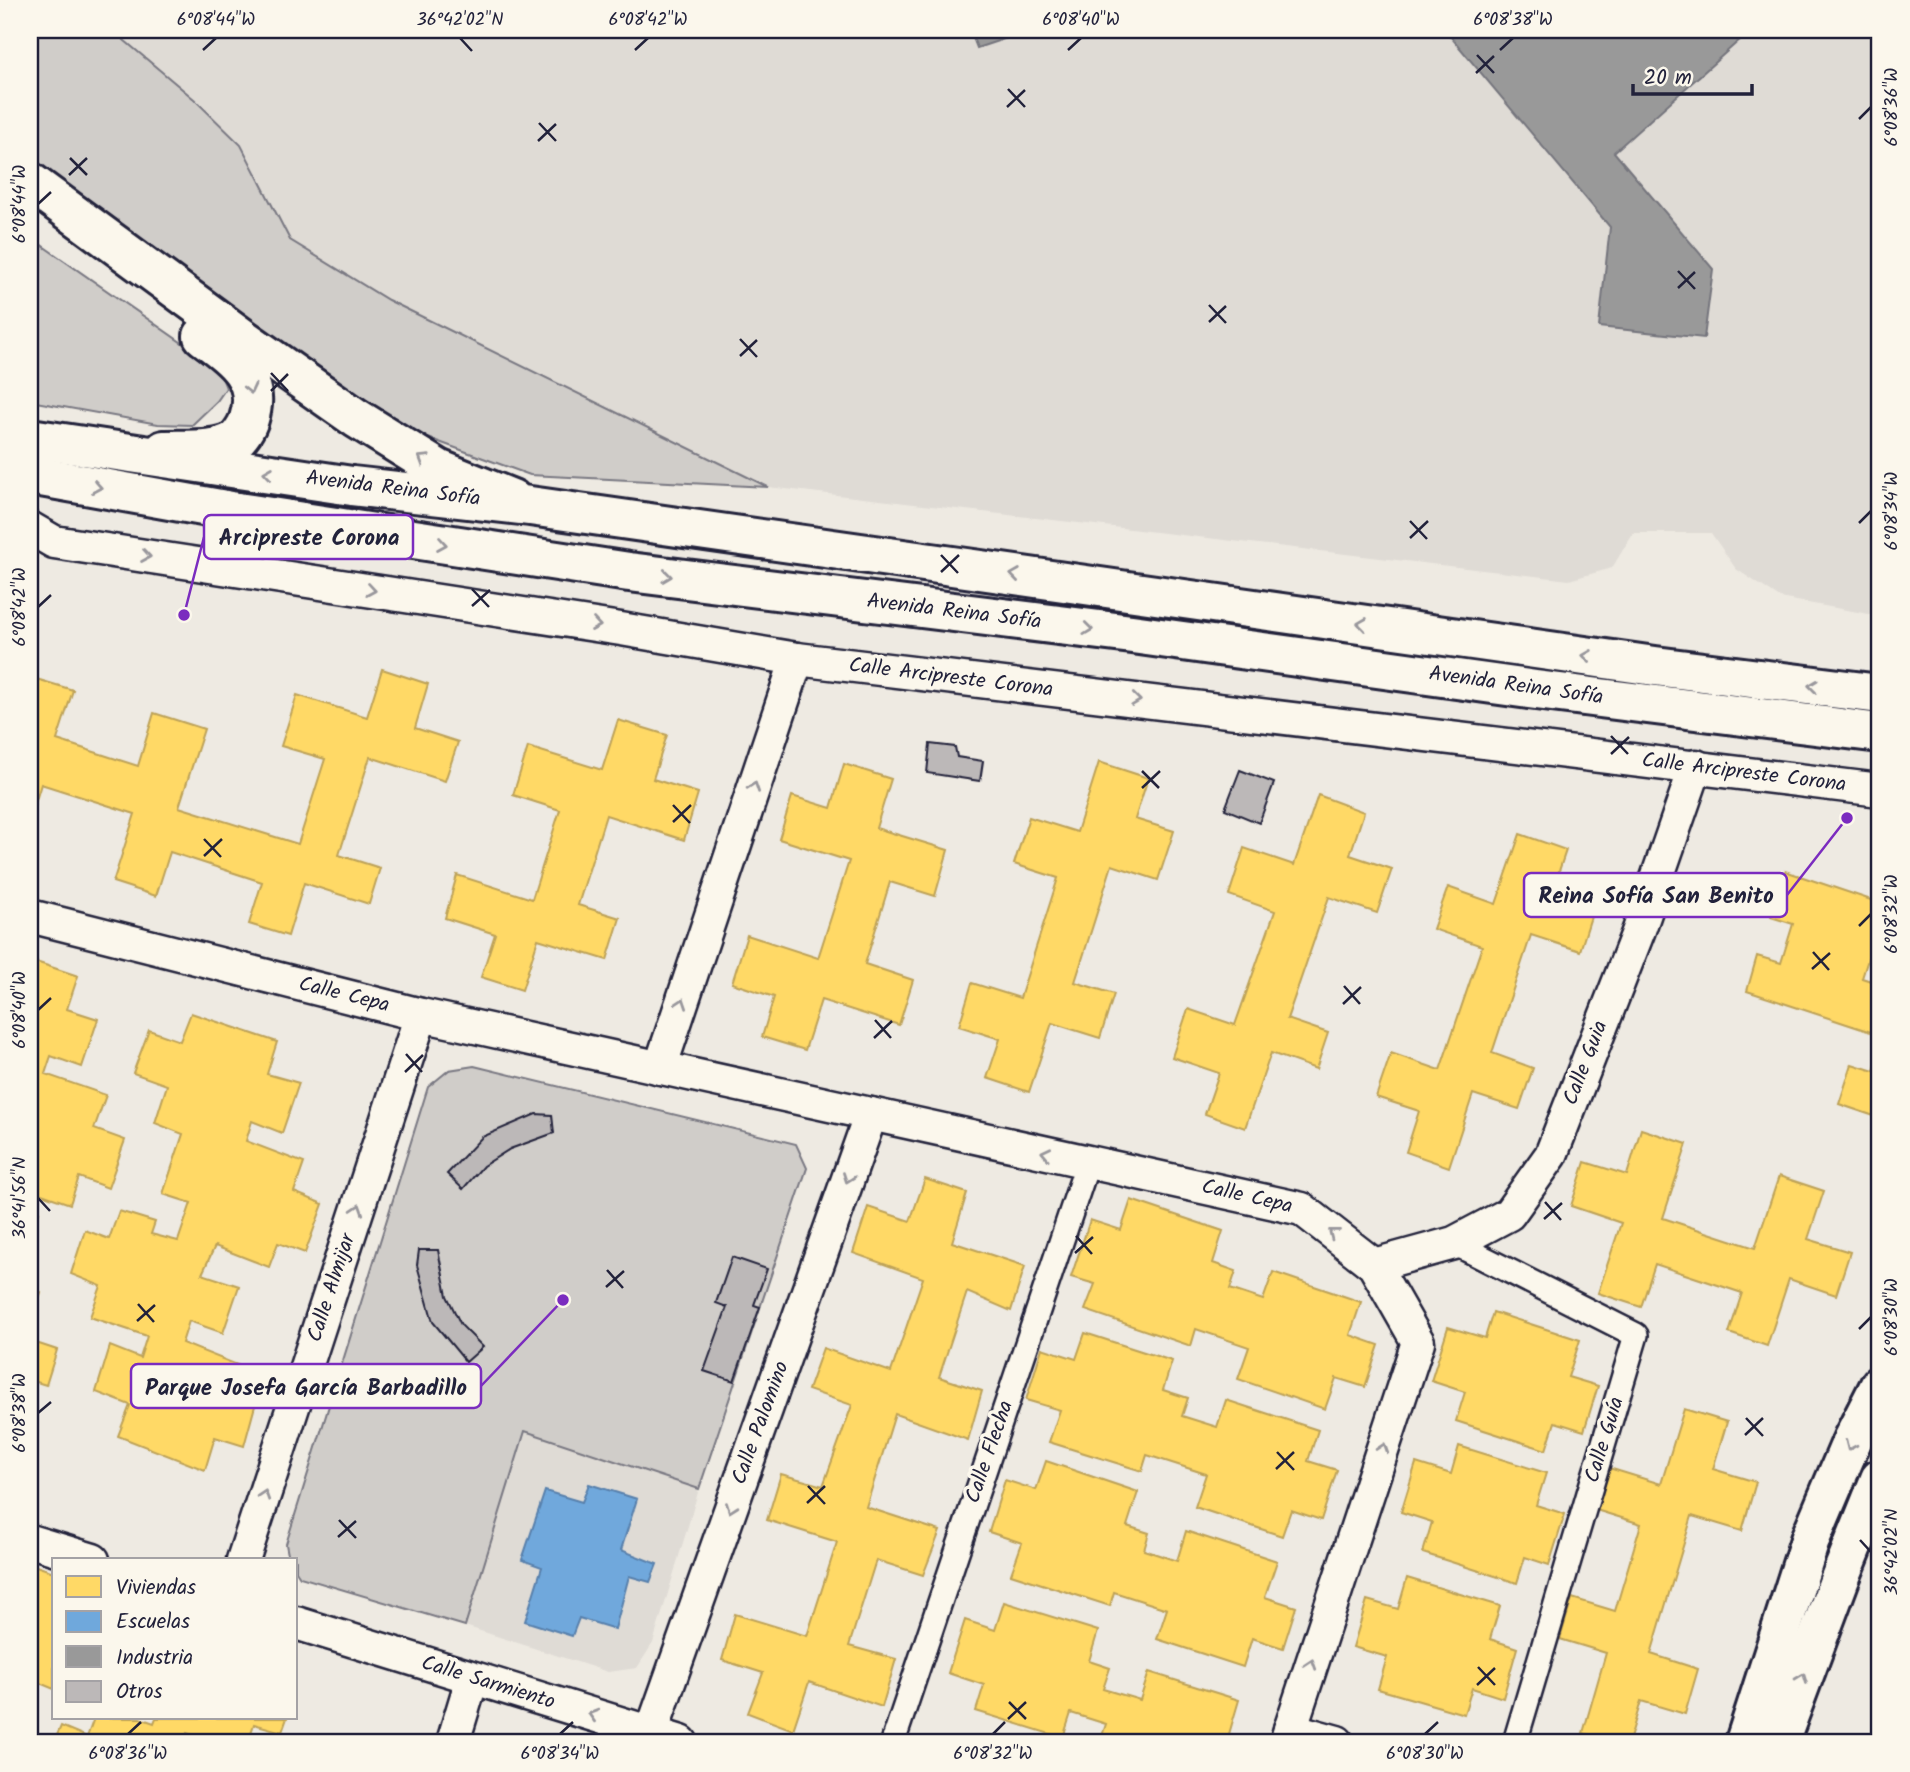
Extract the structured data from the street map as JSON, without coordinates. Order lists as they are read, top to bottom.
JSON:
{
  "streets": {
    "main road": ["Avenida Reina Sofía"],
    "street": [
      "Calle Arcipreste Corona",
      "Calle Cepa",
      "Calle Guia",
      "Calle Almijar",
      "Calle Palomino",
      "Calle Guía",
      "Calle Flecha",
      "Calle Sarmiento"
    ]
  },
  "crossings": [
    ["Calle Arcipreste Corona", "Calle Guia"],
    ["Calle Cepa", "Calle Guia"],
    ["Calle Cepa", "Calle Almijar"],
    ["Calle Cepa", "Calle Palomino"],
    ["Calle Cepa", "Calle Flecha"],
    ["Calle Guia", "Calle Guía"],
    ["Calle Palomino", "Calle Sarmiento"]
  ],
  "one_way": [
    "Calle Arcipreste Corona",
    "Calle Almijar",
    "Calle Palomino",
    "Calle Sarmiento"
  ],
  "places": ["Arcipreste Corona", "Reina Sofía San Benito", "Parque Josefa García Barbadillo"],
  "legend": [
    "Viviendas",
    "Escuelas",
    "Industria",
    "Otros"
  ],
  "scale_bar": "20 m",
  "coordinates": [
    "6°08'44\"W",
    "36°42'02\"N",
    "6°08'42\"W",
    "6°08'40\"W",
    "6°08'38\"W",
    "6°08'36\"W",
    "6°08'34\"W",
    "6°08'32\"W",
    "36°41'56\"N",
    "6°08'30\"W"
  ]
}
